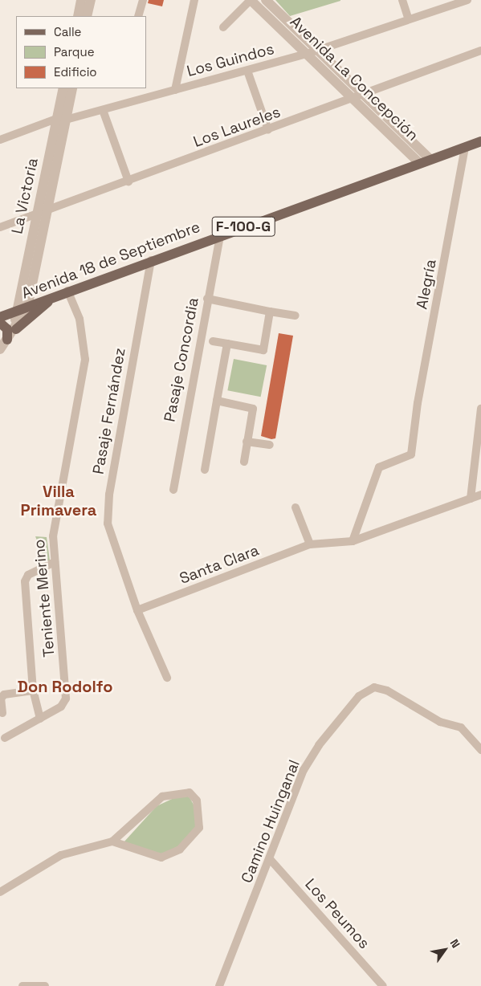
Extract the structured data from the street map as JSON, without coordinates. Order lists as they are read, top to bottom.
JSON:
{
  "streets": {
    "main road": ["F-100-G", "Avenida 18 de Septiembre"],
    "street": [
      "Los Guindos",
      "Avenida La Concepción",
      "Los Laureles",
      "La Victoria",
      "Alegría",
      "Pasaje Concordia",
      "Pasaje Fernández",
      "Santa Clara",
      "Teniente Merino",
      "Camino Huinganal",
      "Los Peumos"
    ]
  },
  "crossings": [
    ["Los Guindos", "Avenida La Concepción"],
    ["Los Guindos", "La Victoria"],
    ["Avenida La Concepción", "Los Laureles"],
    ["Avenida La Concepción", "Avenida 18 de Septiembre"],
    ["Los Laureles", "La Victoria"],
    ["La Victoria", "Avenida 18 de Septiembre"],
    ["Avenida 18 de Septiembre", "Alegría"],
    ["Avenida 18 de Septiembre", "Pasaje Concordia"],
    ["Avenida 18 de Septiembre", "Pasaje Fernández"],
    ["Avenida 18 de Septiembre", "Teniente Merino"],
    ["Alegría", "Santa Clara"],
    ["Pasaje Fernández", "Santa Clara"],
    ["Camino Huinganal", "Los Peumos"]
  ],
  "districts": ["Villa Primavera", "Don Rodolfo"],
  "legend": ["Calle", "Parque", "Edificio"],
  "north": "top right"
}
